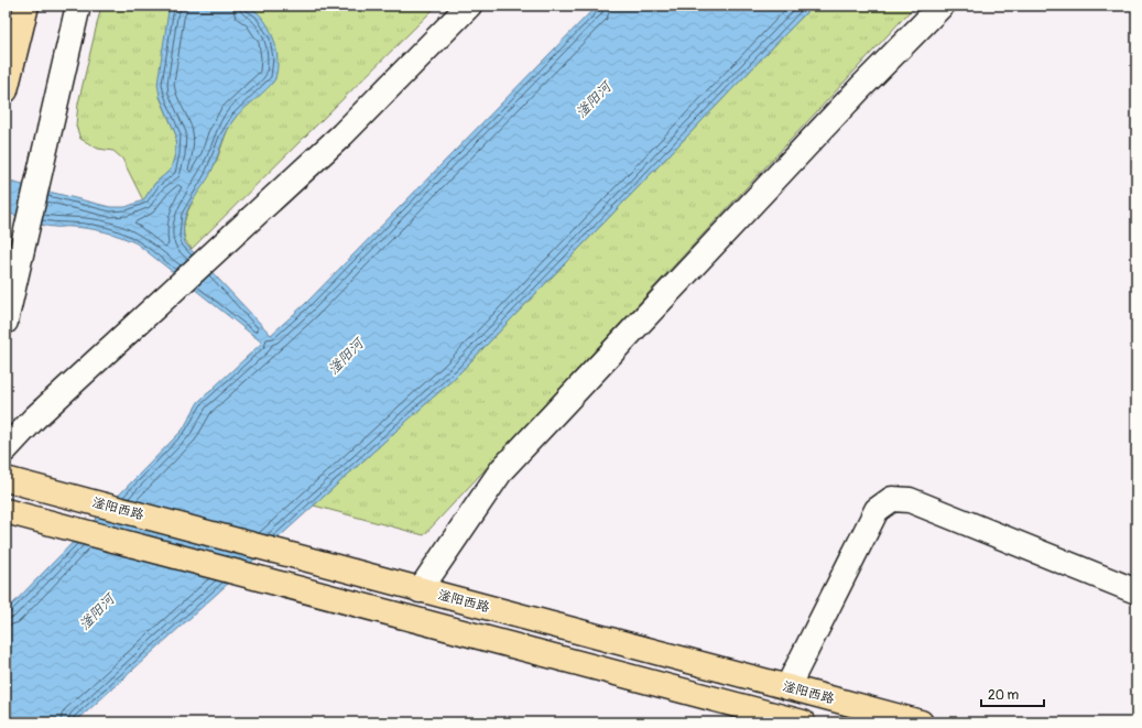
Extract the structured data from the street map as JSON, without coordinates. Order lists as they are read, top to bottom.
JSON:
{
  "streets": {
    "main road": ["滏阳西路"]
  },
  "water": ["滏阳河"],
  "scale_bar": "20 m"
}
